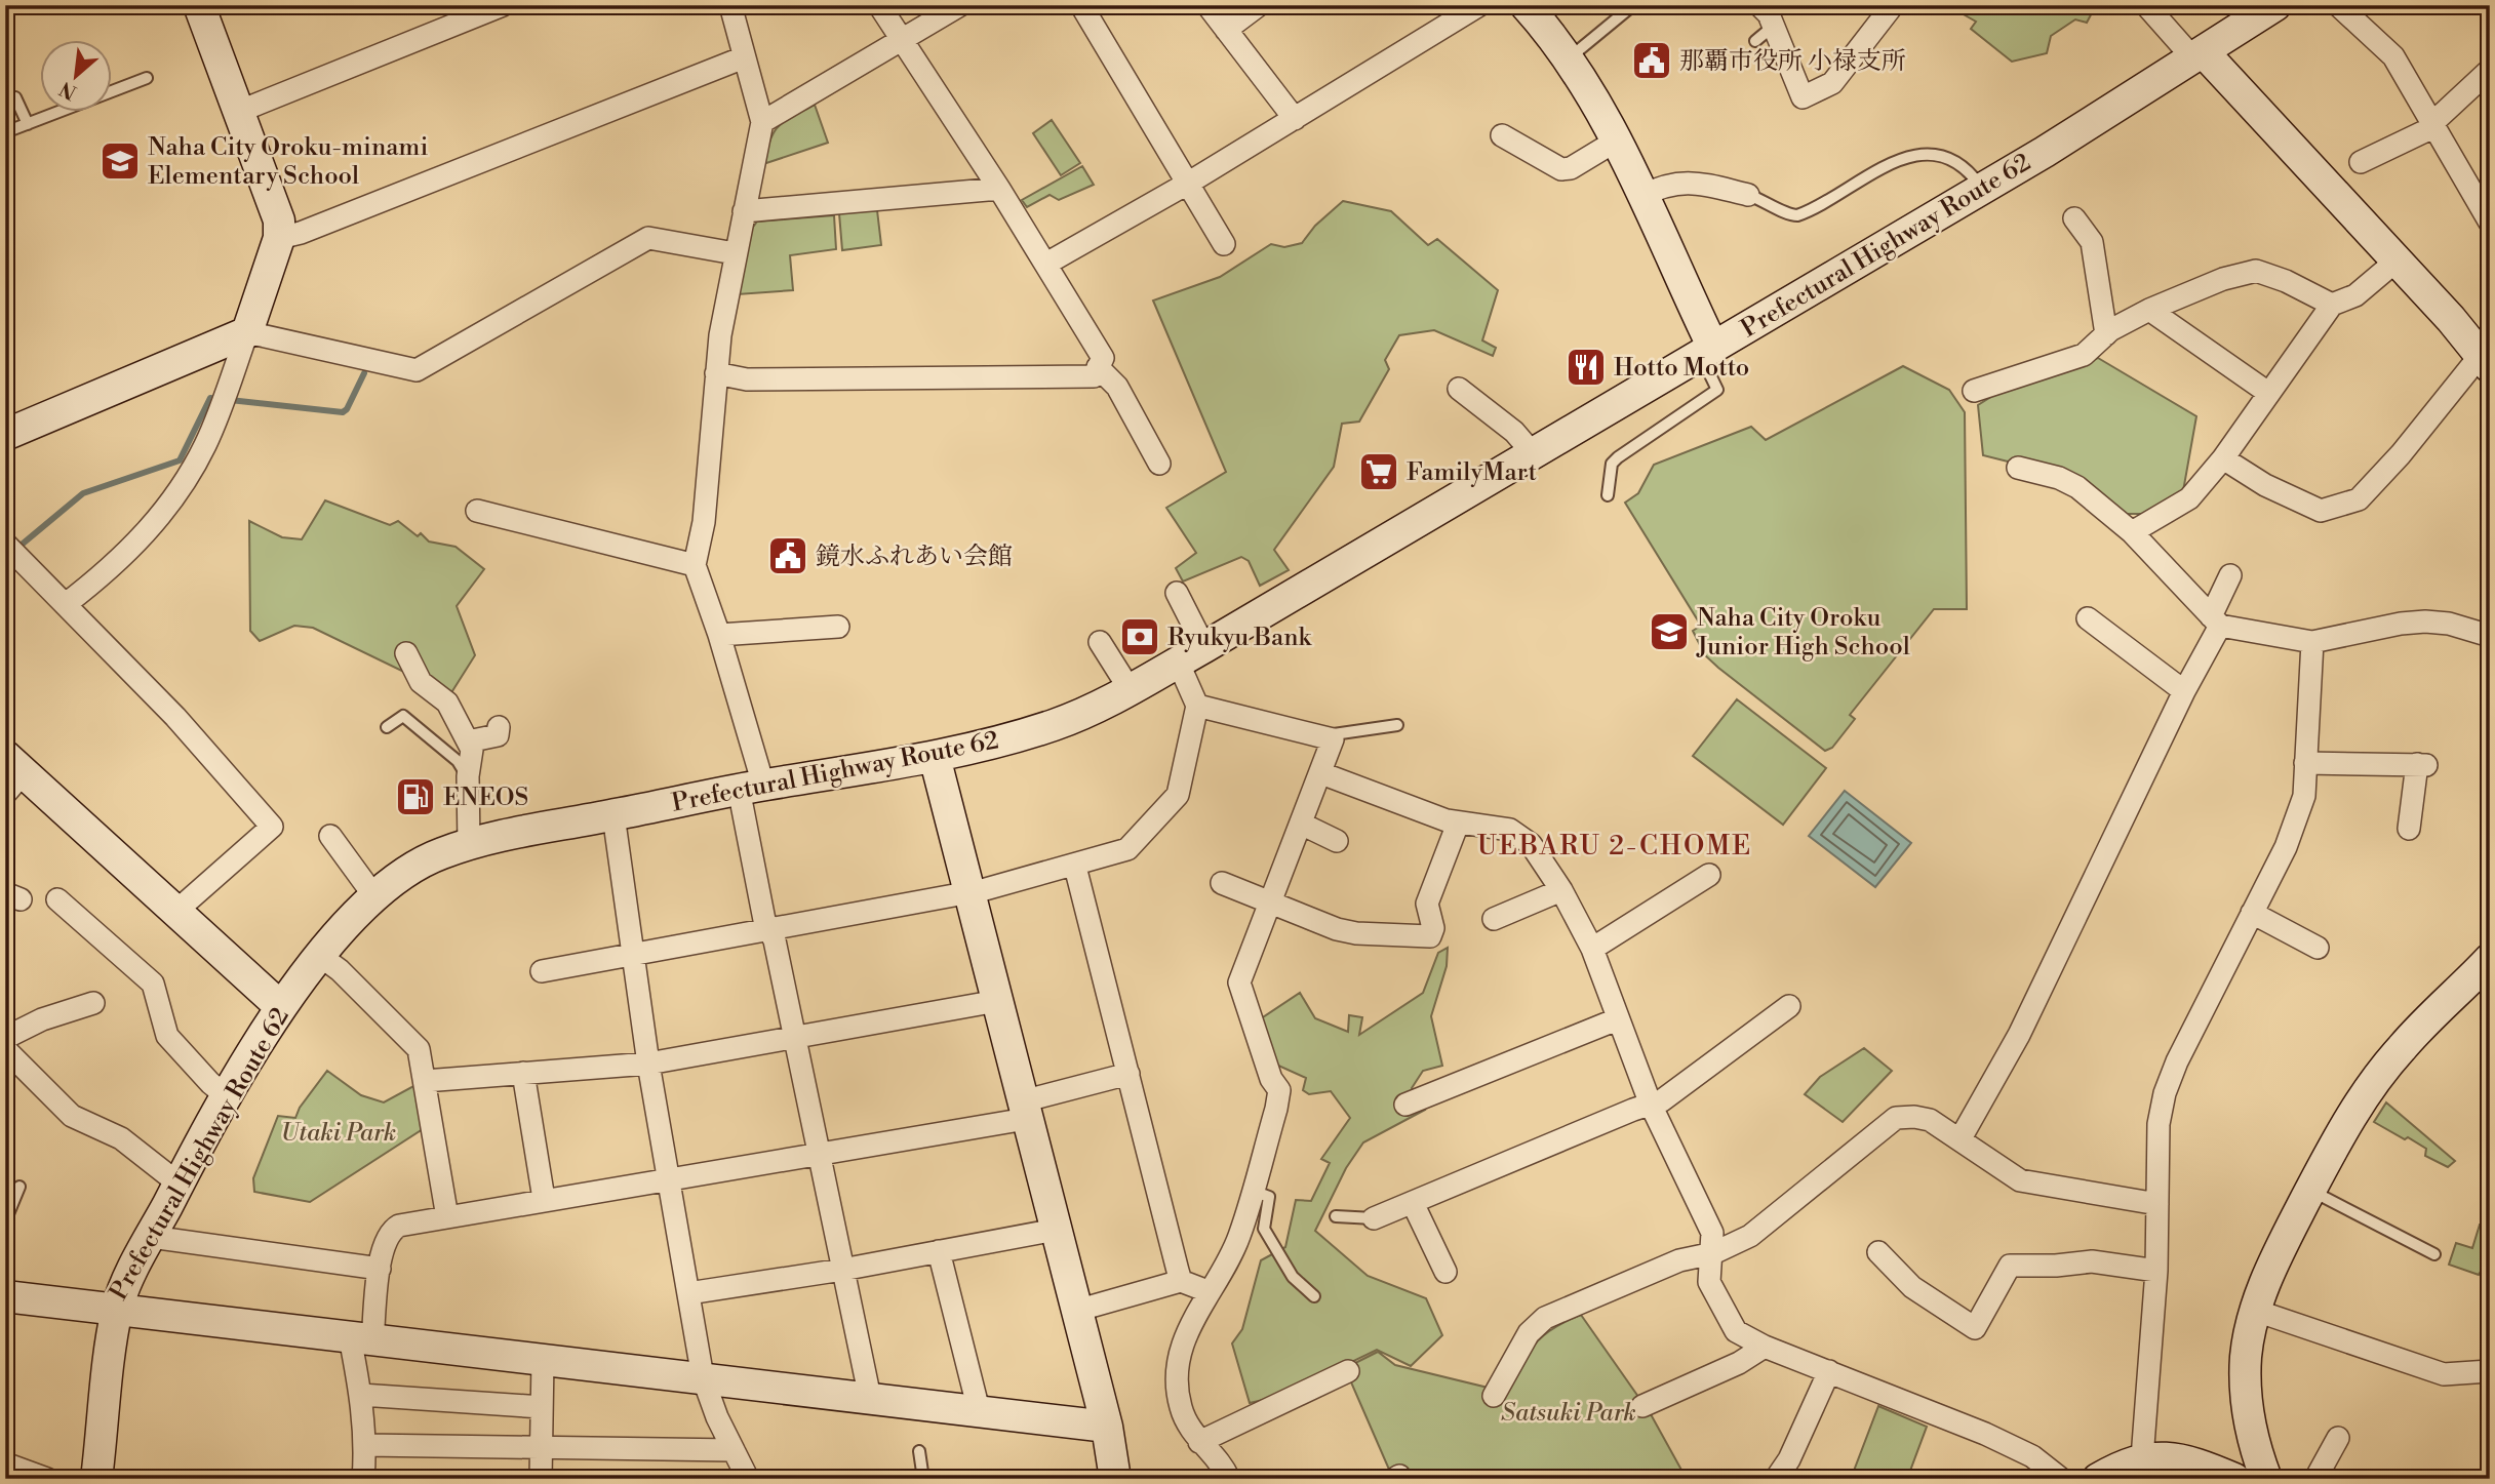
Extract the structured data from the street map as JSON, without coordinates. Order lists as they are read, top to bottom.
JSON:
{
  "streets": {
    "street": ["Prefectural Highway Route 62"]
  },
  "districts": ["UEBARU 2-CHOME"],
  "parks": ["Utaki Park", "Satsuki Park"],
  "places": {
    "public building": ["那覇市役所 小禄支所", "鏡水ふれあい会館"],
    "school or university": ["Naha City Oroku-minami Elementary School", "Naha City Oroku Junior High School"],
    "restaurant": ["Hotto Motto"],
    "supermarket": ["FamilyMart"],
    "bank": ["Ryukyu Bank"],
    "fuel station": ["ENEOS"]
  },
  "north": "bottom left"
}
